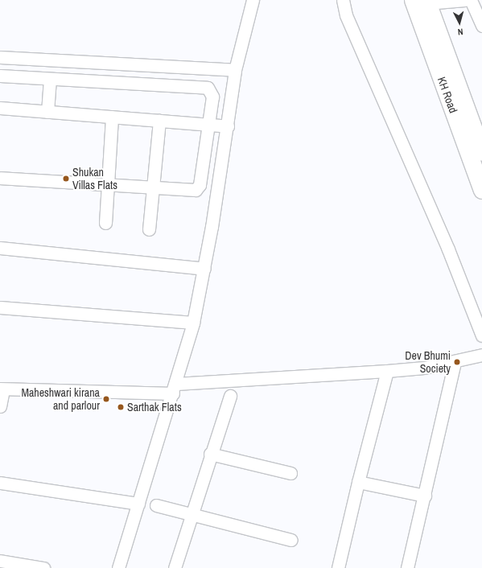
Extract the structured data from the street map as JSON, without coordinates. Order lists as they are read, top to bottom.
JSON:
{
  "streets": {
    "main road": ["KH Road"]
  },
  "places": [
    "Shukan Villas Flats",
    "Dev Bhumi Society",
    "Maheshwari kirana and parlour",
    "Sarthak Flats"
  ],
  "north": "bottom"
}
